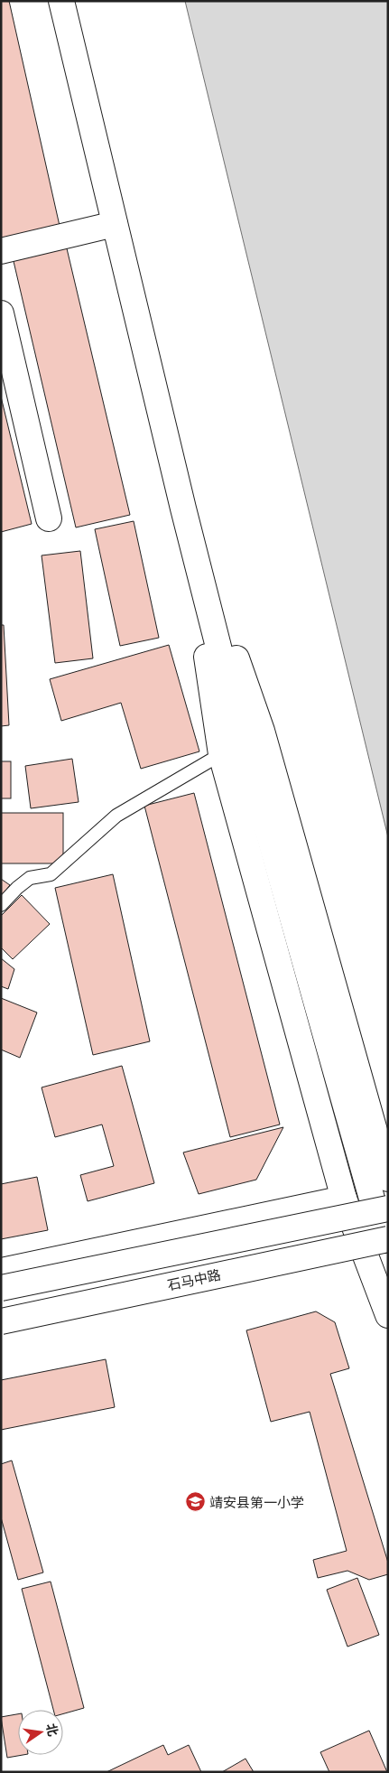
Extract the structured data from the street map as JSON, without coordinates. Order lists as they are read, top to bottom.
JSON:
{
  "streets": {
    "main road": ["石马中路"]
  },
  "places": {
    "school or university": ["靖安县第一小学"]
  },
  "north": "right"
}
